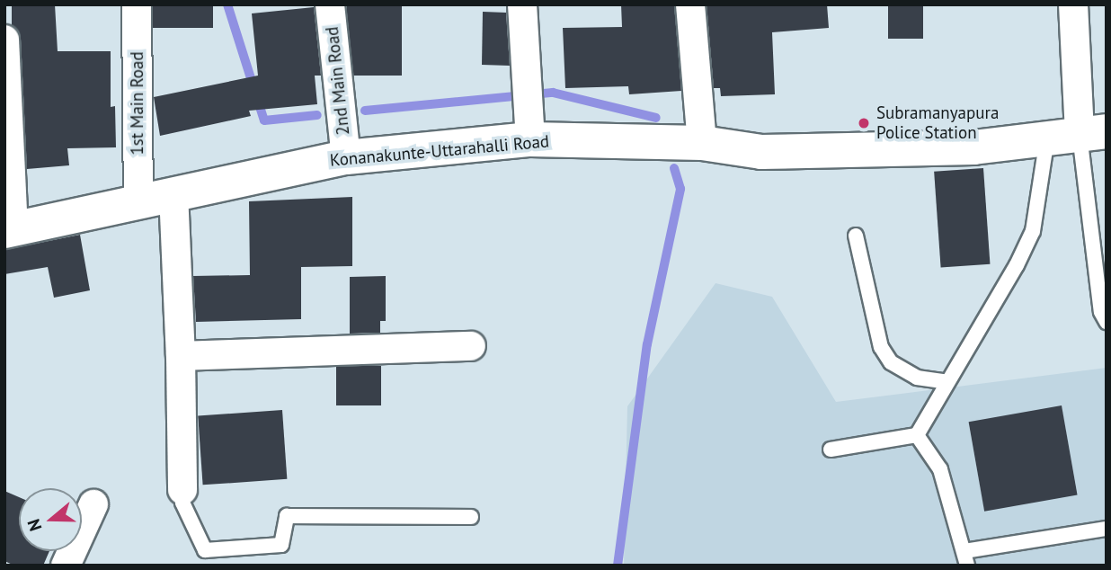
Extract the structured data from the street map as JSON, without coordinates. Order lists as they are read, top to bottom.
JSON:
{
  "streets": {
    "main road": ["Konanakunte-Uttarahalli Road"],
    "street": ["2nd Main Road", "1st Main Road"]
  },
  "crossings": [
    ["2nd Main Road", "Konanakunte-Uttarahalli Road"],
    ["1st Main Road", "Konanakunte-Uttarahalli Road"]
  ],
  "places": ["Subramanyapura Police Station"],
  "north": "left"
}
